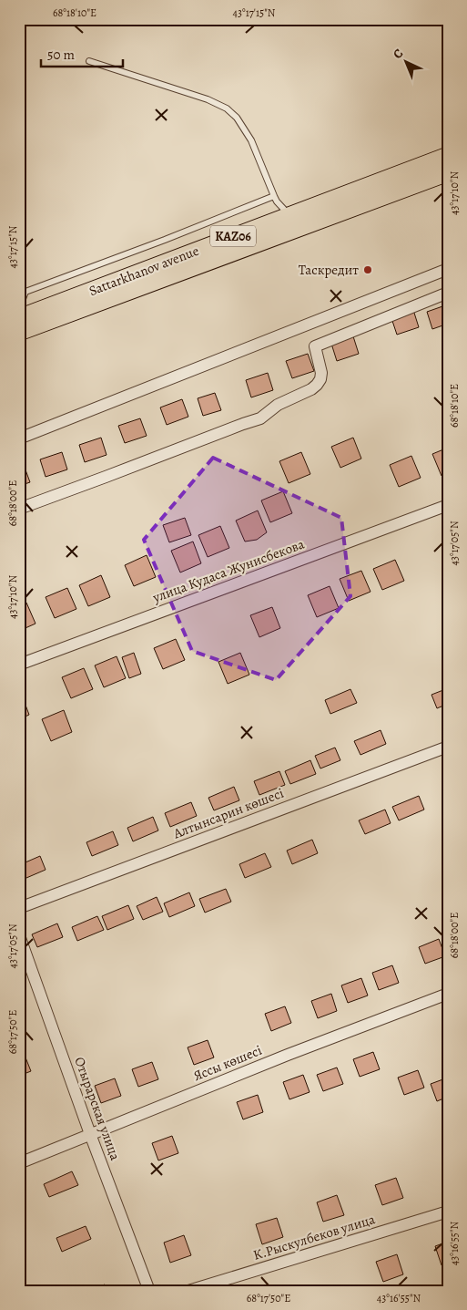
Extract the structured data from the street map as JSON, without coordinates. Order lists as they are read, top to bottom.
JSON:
{
  "streets": {
    "main road": ["KАZ06", "Sattarkhanov avenue"],
    "street": [
      "улица Кудаса Жунисбекова",
      "Алтынсарин көшесі",
      "Яссы көшесі",
      "Отырарская улица",
      "К.Рыскулбеков улица"
    ]
  },
  "crossings": [
    ["Яссы көшесі", "Отырарская улица"]
  ],
  "places": ["Таскредит"],
  "scale_bar": "50 m",
  "north": "top left",
  "coordinates": [
    "68°18'10\"E",
    "43°17'15\"N",
    "43°17'10\"N",
    "68°18'00\"E",
    "43°17'05\"N",
    "68°17'50\"E",
    "43°16'55\"N"
  ]
}
